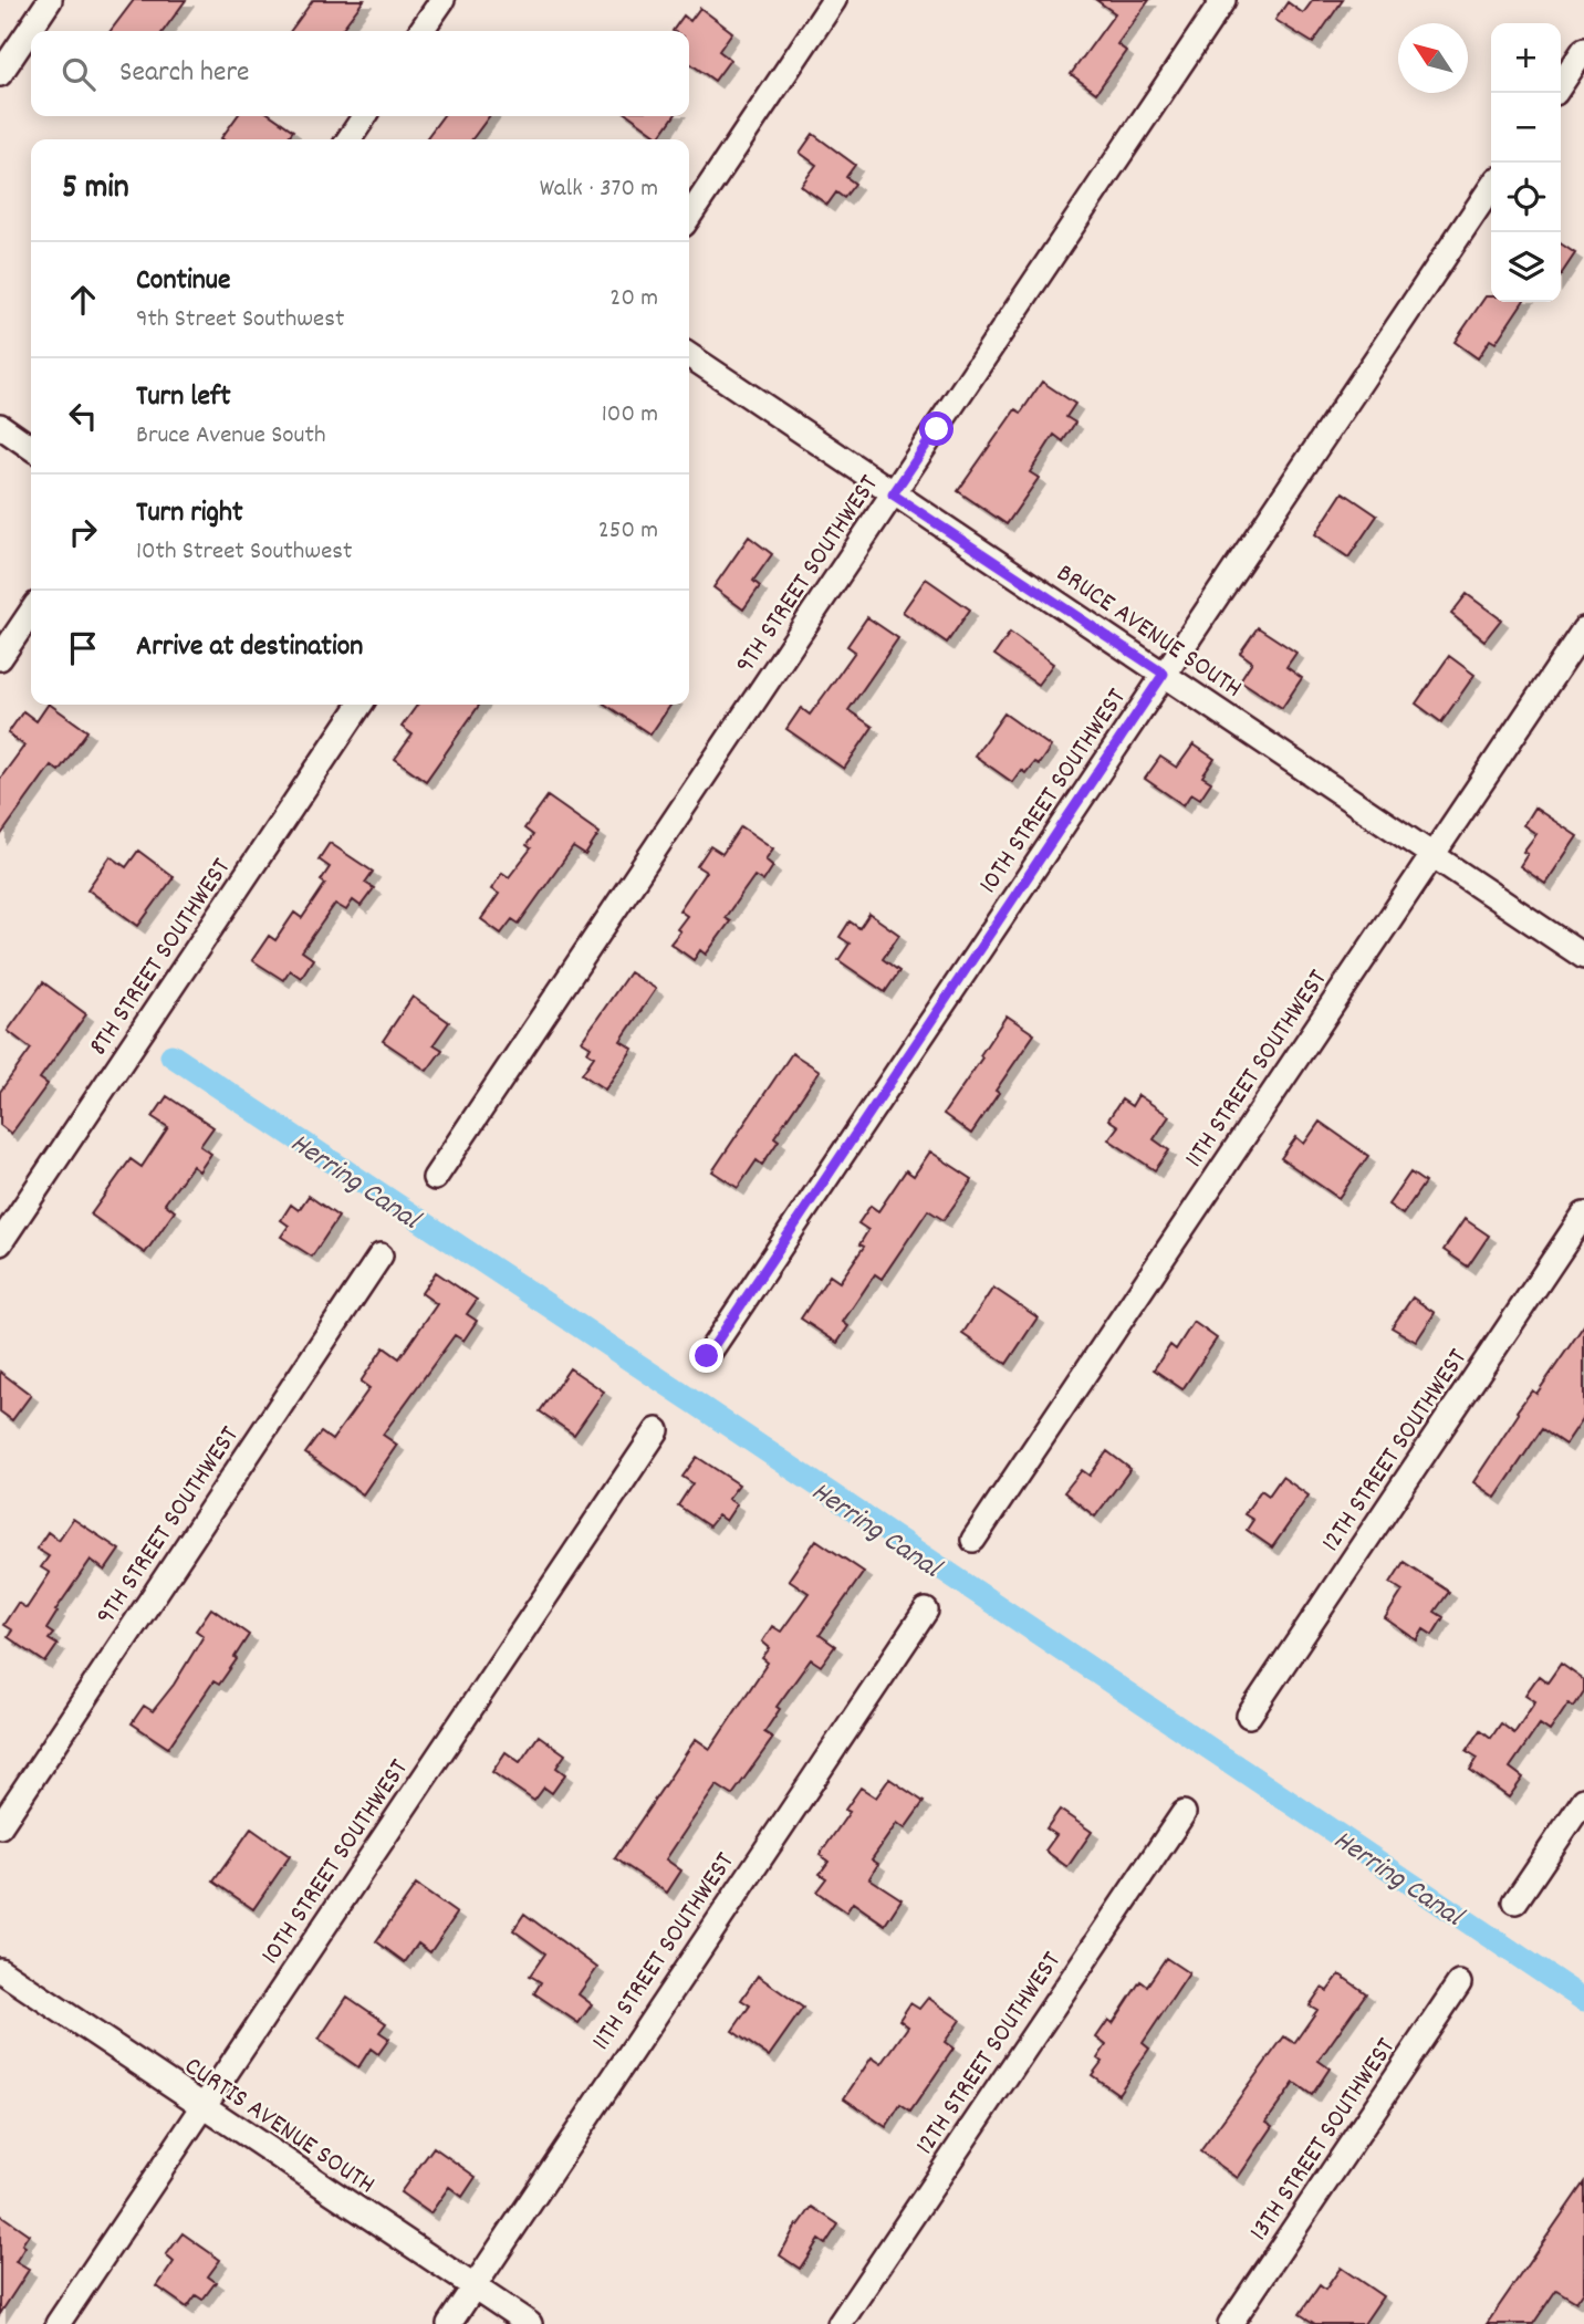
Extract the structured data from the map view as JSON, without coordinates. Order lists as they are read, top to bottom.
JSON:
{
  "streets": {
    "street": [
      "9TH STREET SOUTHWEST",
      "BRUCE AVENUE SOUTH",
      "10TH STREET SOUTHWEST",
      "8TH STREET SOUTHWEST",
      "11TH STREET SOUTHWEST",
      "12TH STREET SOUTHWEST",
      "CURTIS AVENUE SOUTH",
      "13TH STREET SOUTHWEST"
    ]
  },
  "crossings": [
    ["9TH STREET SOUTHWEST", "BRUCE AVENUE SOUTH"],
    ["BRUCE AVENUE SOUTH", "10TH STREET SOUTHWEST"],
    ["BRUCE AVENUE SOUTH", "11TH STREET SOUTHWEST"],
    ["10TH STREET SOUTHWEST", "CURTIS AVENUE SOUTH"],
    ["11TH STREET SOUTHWEST", "CURTIS AVENUE SOUTH"]
  ],
  "water": ["Herring Canal"],
  "north": "top left",
  "page": {
    "map_buttons": ["+", "−"],
    "search": "Search here",
    "heading": ["5 min", "Walk · 370 m"],
    "list": [
      ["Continue", "9th Street Southwest", "20 m"],
      ["Turn left", "Bruce Avenue South", "100 m"],
      ["Turn right", "10th Street Southwest", "250 m"],
      "Arrive at destination"
    ]
  }
}
